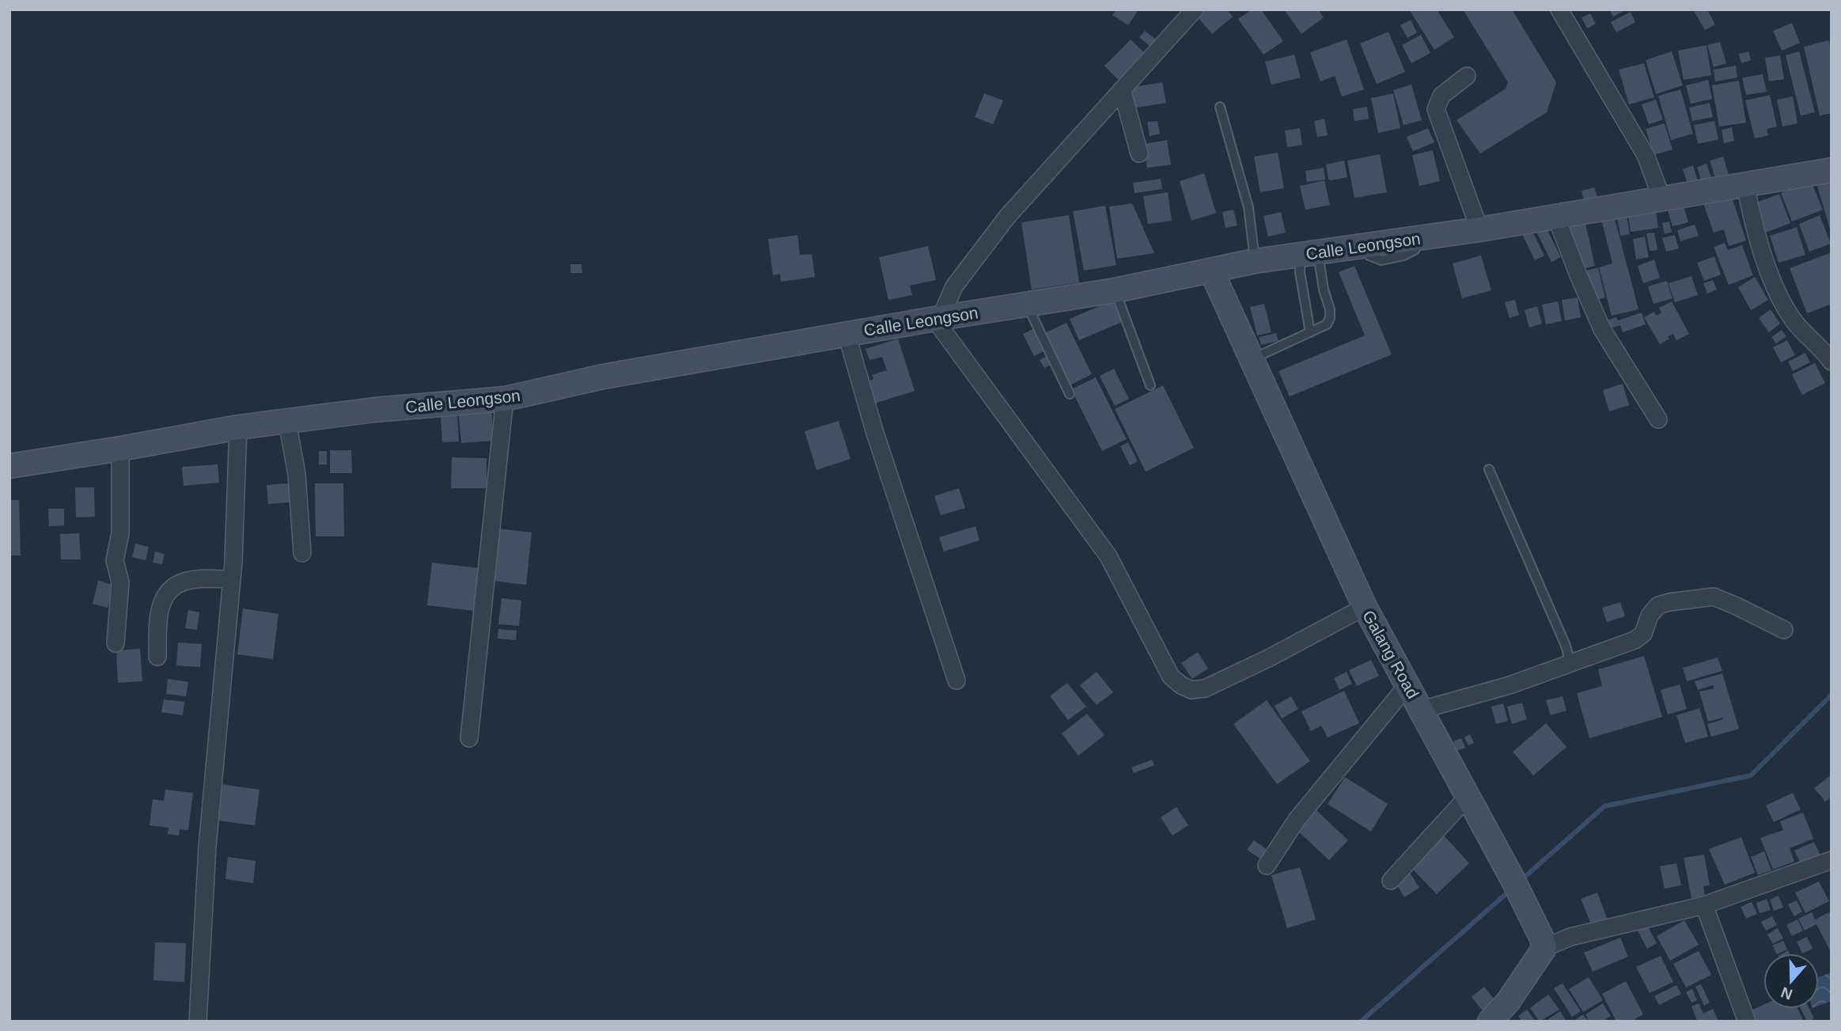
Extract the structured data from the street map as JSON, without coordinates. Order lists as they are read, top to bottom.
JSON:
{
  "streets": {
    "main road": ["Calle Leongson", "Galang Road"]
  },
  "crossings": [
    ["Calle Leongson", "Galang Road"]
  ],
  "north": "bottom"
}
